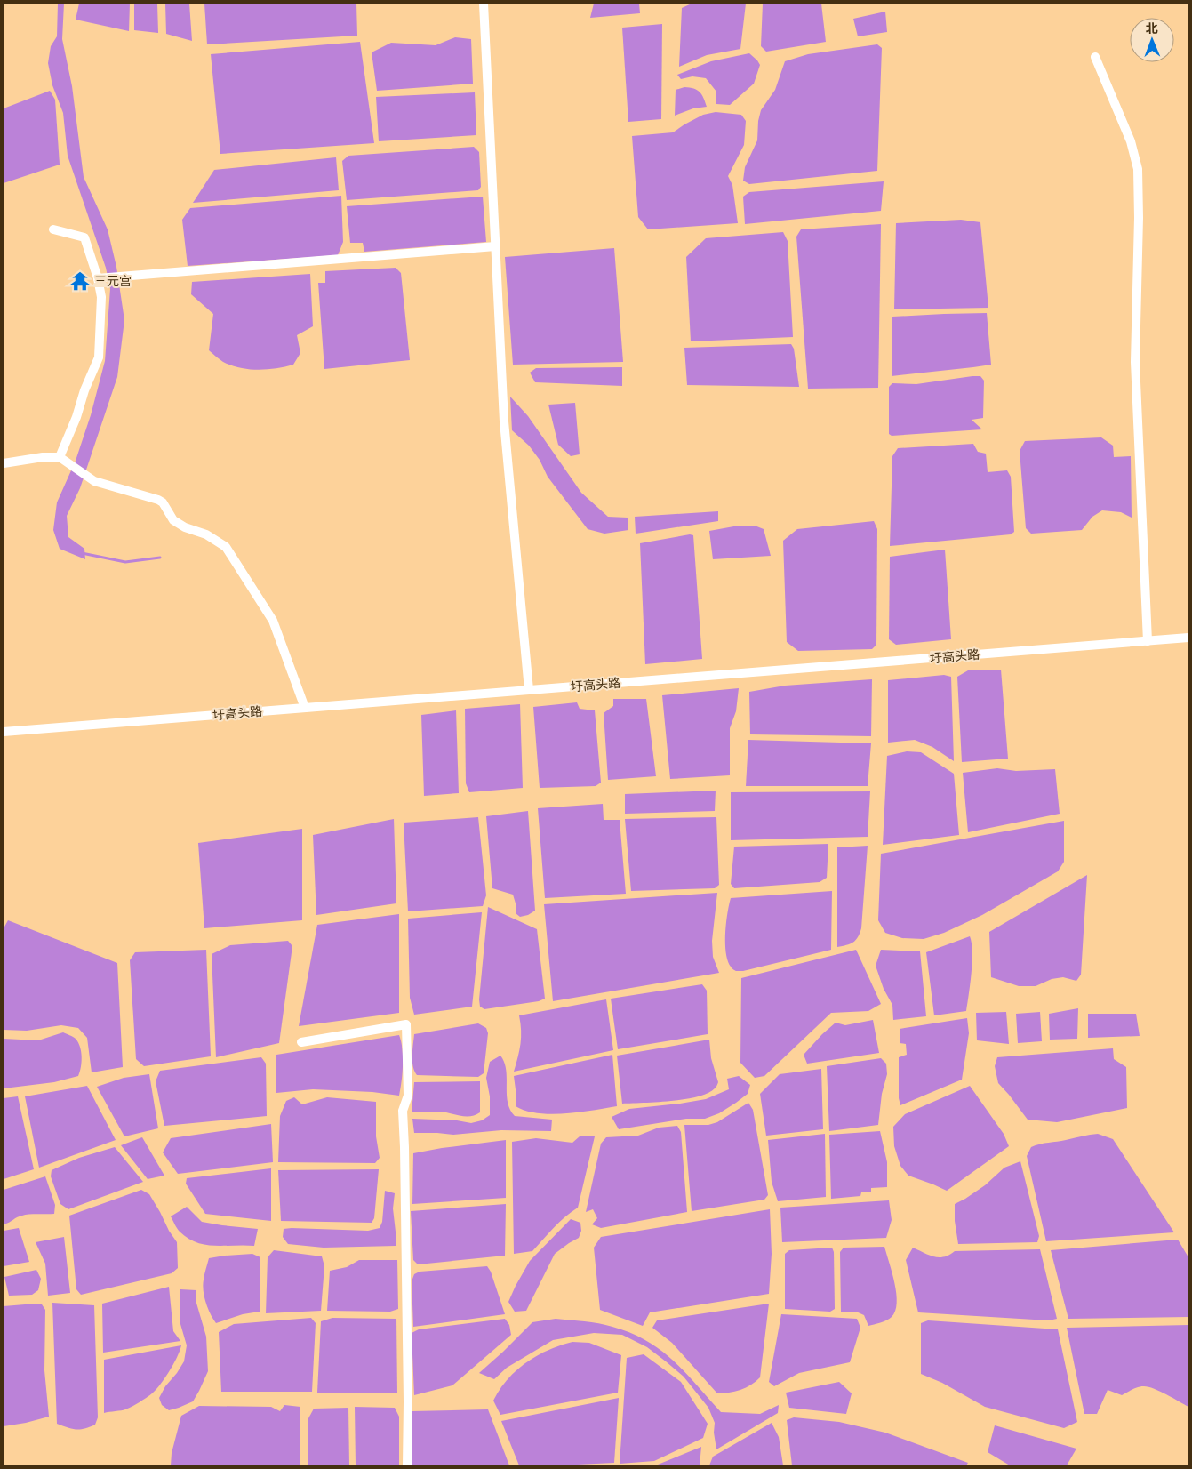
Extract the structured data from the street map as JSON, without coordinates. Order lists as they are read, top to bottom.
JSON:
{
  "streets": {
    "street": ["圩高头路"]
  },
  "places": {
    "temple": ["三元宫"]
  },
  "north": "top"
}
